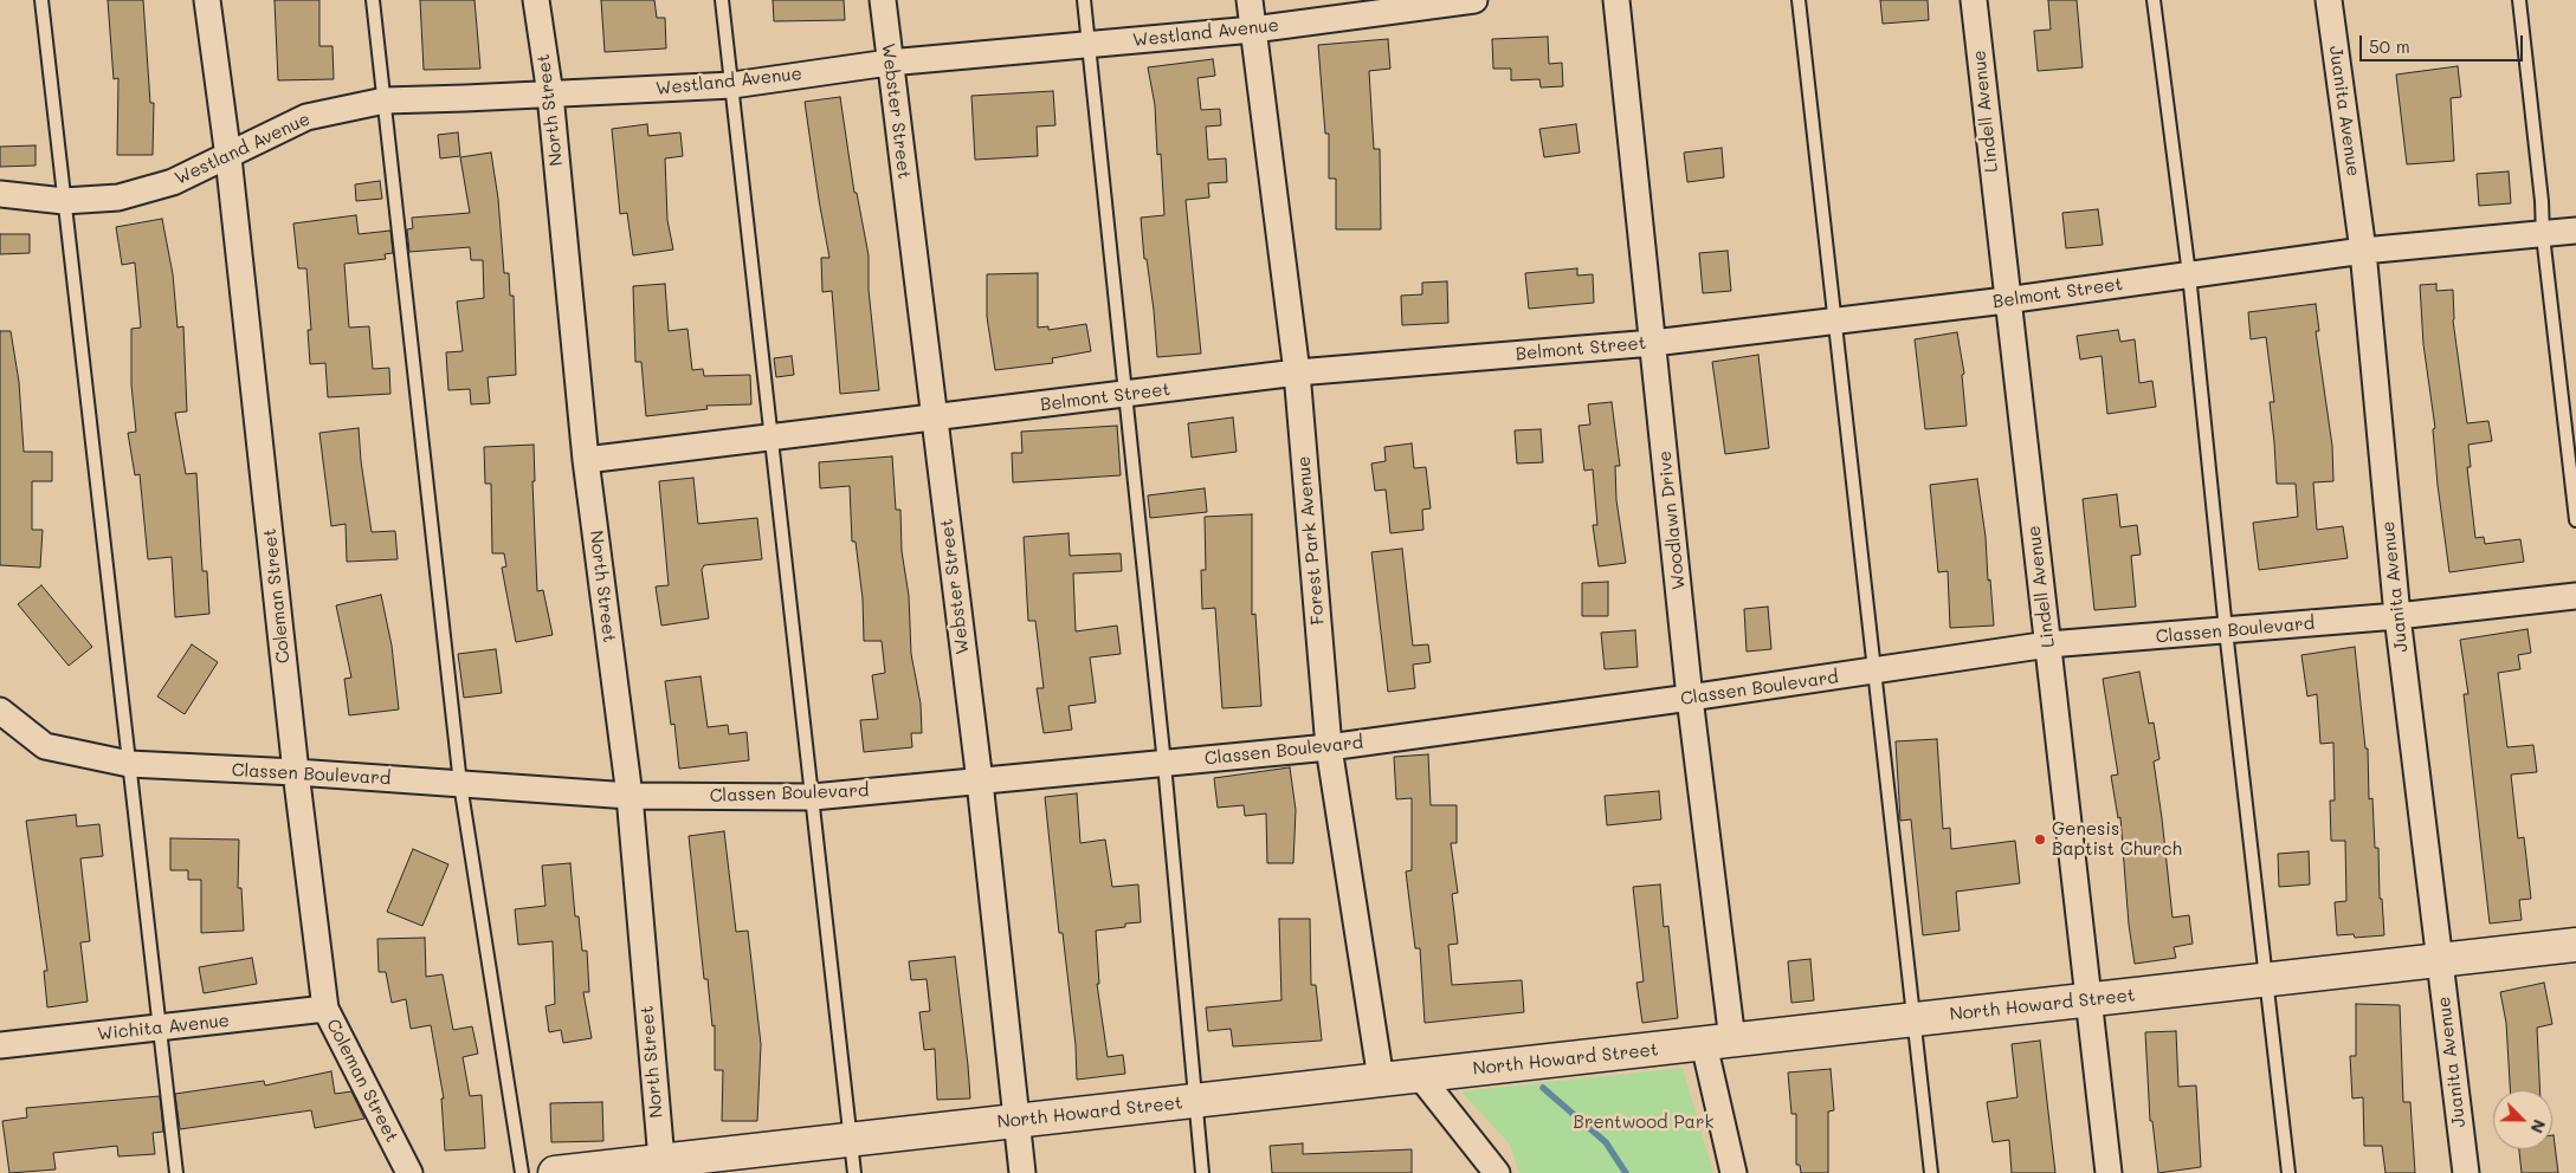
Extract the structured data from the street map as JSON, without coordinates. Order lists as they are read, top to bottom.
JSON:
{
  "streets": {
    "street": [
      "Westland Avenue",
      "North Street",
      "Webster Street",
      "Lindell Avenue",
      "Juanita Avenue",
      "Belmont Street",
      "Woodlawn Drive",
      "Forest Park Avenue",
      "Coleman Street",
      "Classen Boulevard",
      "North Howard Street",
      "Wichita Avenue"
    ]
  },
  "crossings": [
    ["Westland Avenue", "North Street"],
    ["Westland Avenue", "Webster Street"],
    ["Westland Avenue", "Forest Park Avenue"],
    ["Westland Avenue", "Coleman Street"],
    ["North Street", "Belmont Street"],
    ["North Street", "Classen Boulevard"],
    ["North Street", "North Howard Street"],
    ["Webster Street", "Belmont Street"],
    ["Webster Street", "Classen Boulevard"],
    ["Webster Street", "North Howard Street"],
    ["Lindell Avenue", "Belmont Street"],
    ["Lindell Avenue", "Classen Boulevard"],
    ["Lindell Avenue", "North Howard Street"],
    ["Juanita Avenue", "Belmont Street"],
    ["Juanita Avenue", "Classen Boulevard"],
    ["Juanita Avenue", "North Howard Street"],
    ["Belmont Street", "Woodlawn Drive"],
    ["Belmont Street", "Forest Park Avenue"],
    ["Woodlawn Drive", "Classen Boulevard"],
    ["Woodlawn Drive", "North Howard Street"],
    ["Forest Park Avenue", "Classen Boulevard"],
    ["Forest Park Avenue", "North Howard Street"],
    ["Coleman Street", "Classen Boulevard"],
    ["Coleman Street", "Wichita Avenue"]
  ],
  "parks": ["Brentwood Park"],
  "places": ["Genesis Baptist Church"],
  "scale_bar": "50 m",
  "north": "bottom right"
}
